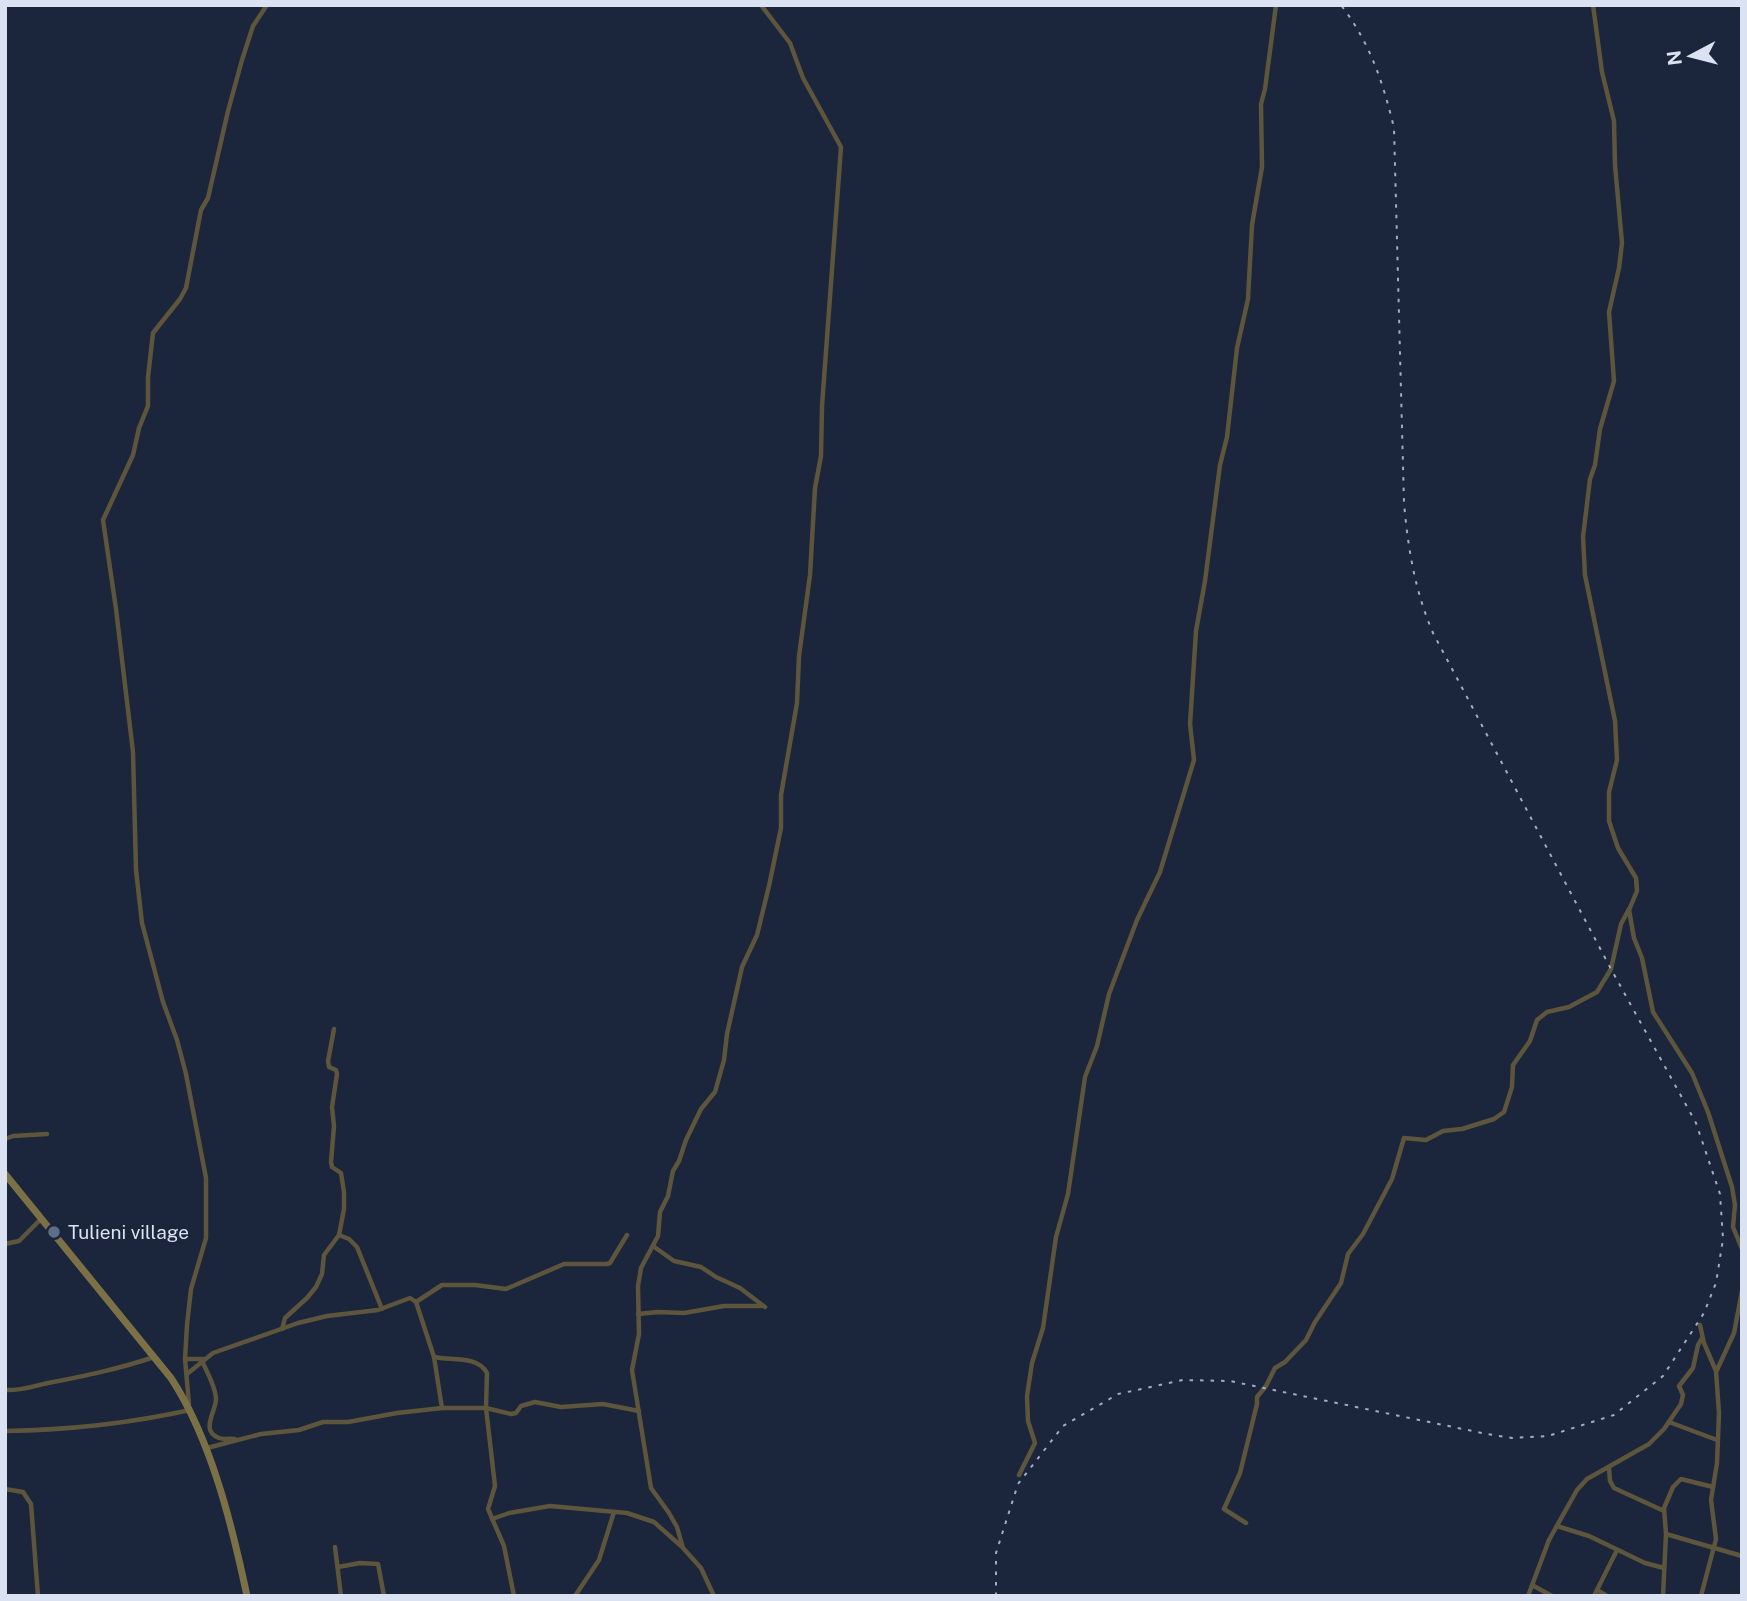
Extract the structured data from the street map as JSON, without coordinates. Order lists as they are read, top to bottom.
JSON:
{
  "places": ["Tulieni village"],
  "north": "left"
}
